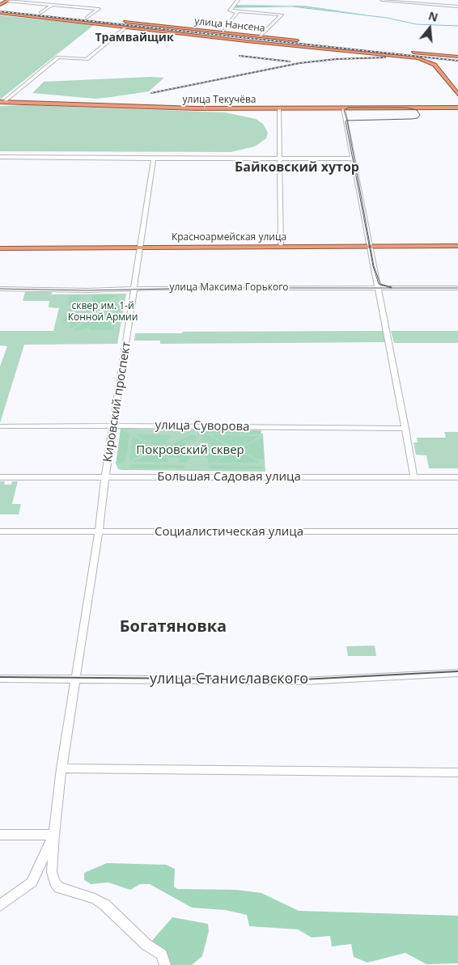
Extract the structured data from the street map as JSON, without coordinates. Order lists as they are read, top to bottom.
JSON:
{
  "streets": {
    "main road": ["улица Нансена", "улица Текучёва", "Красноармейская улица"],
    "street": [
      "улица Максима Горького",
      "Кировский проспект",
      "улица Суворова",
      "Большая Садовая улица",
      "Социалистическая улица",
      "улица Станиславского"
    ]
  },
  "crossings": [
    ["Красноармейская улица", "Кировский проспект"],
    ["улица Максима Горького", "Кировский проспект"],
    ["Кировский проспект", "улица Суворова"],
    ["Кировский проспект", "Большая Садовая улица"]
  ],
  "districts": ["Трамвайщик", "Байковский хутор", "Богатяновка"],
  "parks": ["сквер им. 1-й Конной Армии", "Покровский сквер"],
  "north": "top"
}
